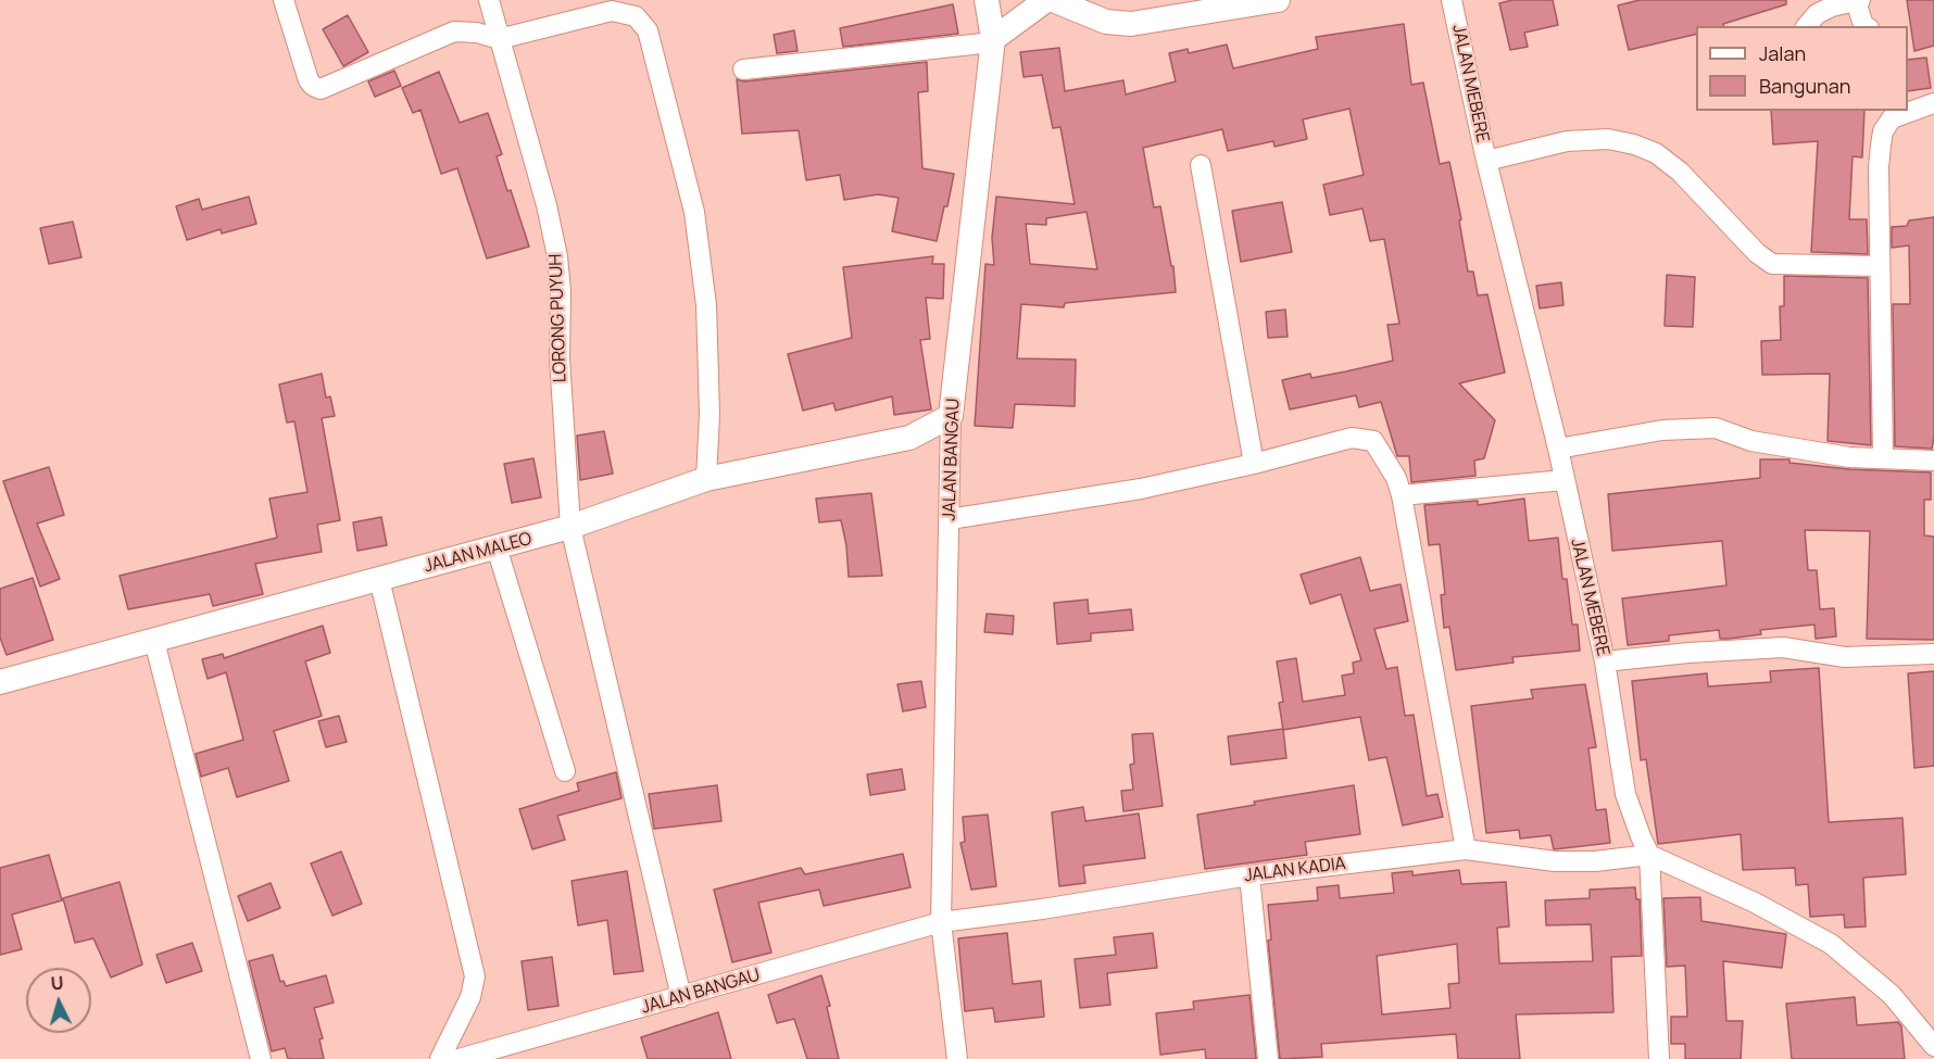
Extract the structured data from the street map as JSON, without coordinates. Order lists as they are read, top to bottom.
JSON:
{
  "streets": {
    "street": [
      "JALAN MEBERE",
      "LORONG PUYUH",
      "JALAN BANGAU",
      "JALAN MALEO",
      "JALAN KADIA"
    ]
  },
  "crossings": [
    ["JALAN MEBERE", "JALAN KADIA"],
    ["LORONG PUYUH", "JALAN BANGAU"],
    ["LORONG PUYUH", "JALAN MALEO"],
    ["JALAN BANGAU", "JALAN MALEO"],
    ["JALAN BANGAU", "JALAN KADIA"]
  ],
  "legend": ["Jalan", "Bangunan"],
  "north": "top"
}
